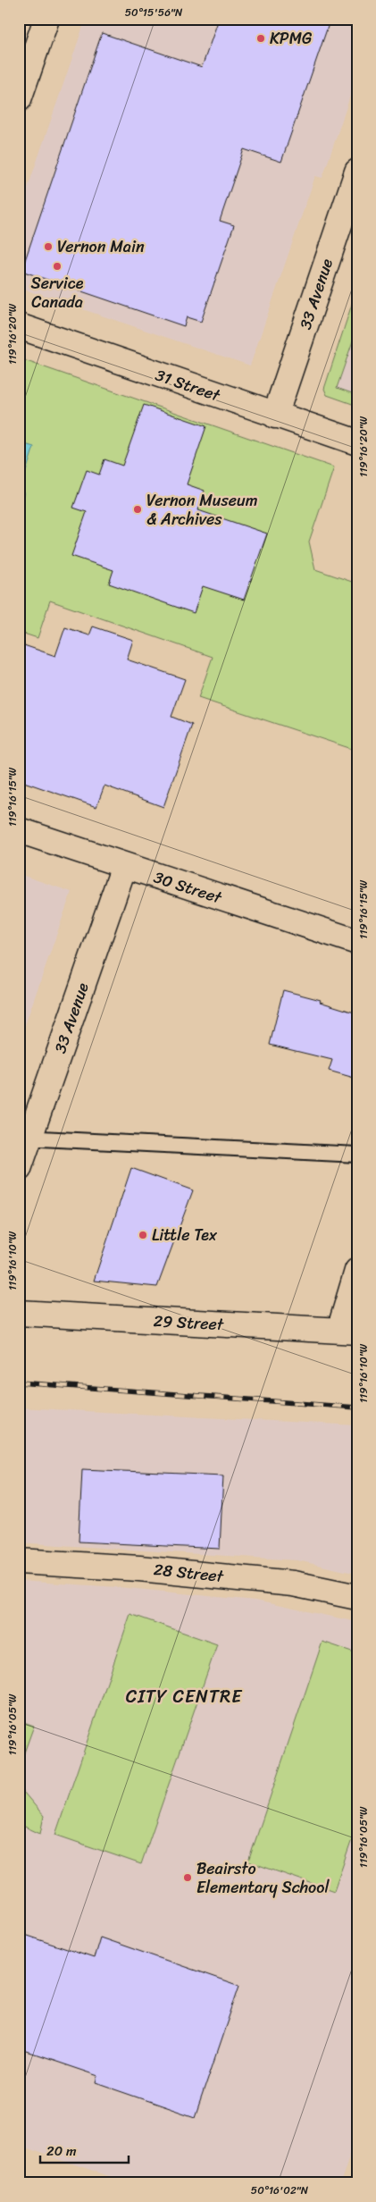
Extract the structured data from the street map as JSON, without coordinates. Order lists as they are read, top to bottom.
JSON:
{
  "streets": {
    "street": [
      "33 Avenue",
      "31 Street",
      "30 Street",
      "29 Street",
      "28 Street"
    ]
  },
  "crossings": [
    ["33 Avenue", "31 Street"],
    ["33 Avenue", "30 Street"]
  ],
  "districts": ["CITY CENTRE"],
  "places": [
    "KPMG",
    "Vernon Main",
    "Service Canada",
    "Vernon Museum & Archives",
    "Little Tex",
    "Beairsto Elementary School"
  ],
  "scale_bar": "20 m",
  "coordinates": [
    "50°15'56\"N",
    "119°16'20\"W",
    "119°16'15\"W",
    "119°16'10\"W",
    "119°16'05\"W",
    "50°16'02\"N"
  ]
}
